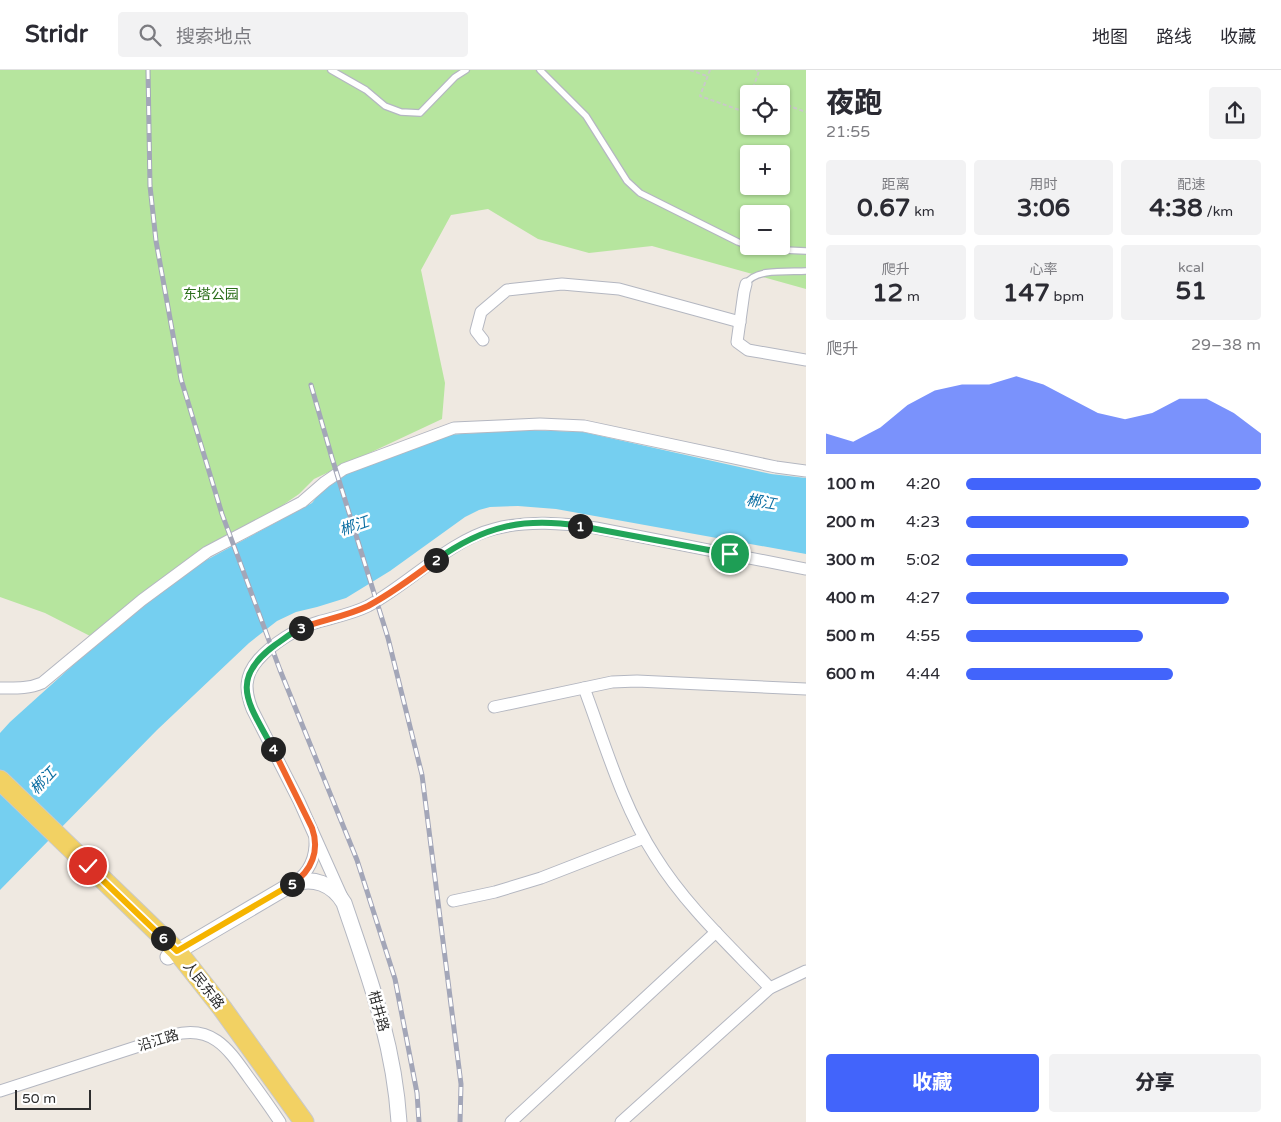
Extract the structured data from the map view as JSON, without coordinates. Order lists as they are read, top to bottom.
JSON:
{
  "streets": {
    "main road": ["人民东路"],
    "street": ["柑井路", "沿江路"]
  },
  "water": ["郴江"],
  "parks": ["东塔公园"],
  "scale_bar": "50 m",
  "page": {
    "header": "Stridr",
    "search": "搜索地点",
    "nav": ["地图", "路线", "收藏"],
    "heading": ["夜跑", "21:55"],
    "map_buttons": ["+", "−"],
    "stats": [
      ["距离", "0.67 km"],
      ["用时", "3:06"],
      ["配速", "4:38 /km"],
      ["爬升", "12 m"],
      ["心率", "147 bpm"],
      ["kcal", "51"]
    ],
    "chart": ["爬升", "29–38 m"],
    "list": [
      {
        "name": "100 m",
        "note": "4:20"
      },
      {
        "name": "200 m",
        "note": "4:23"
      },
      {
        "name": "300 m",
        "note": "5:02"
      },
      {
        "name": "400 m",
        "note": "4:27"
      },
      {
        "name": "500 m",
        "note": "4:55"
      },
      {
        "name": "600 m",
        "note": "4:44"
      }
    ],
    "pins": [
      "1",
      "2",
      "3",
      "4",
      "5",
      "6"
    ],
    "buttons": ["收藏", "分享"],
    "scale": "50 m"
  }
}
